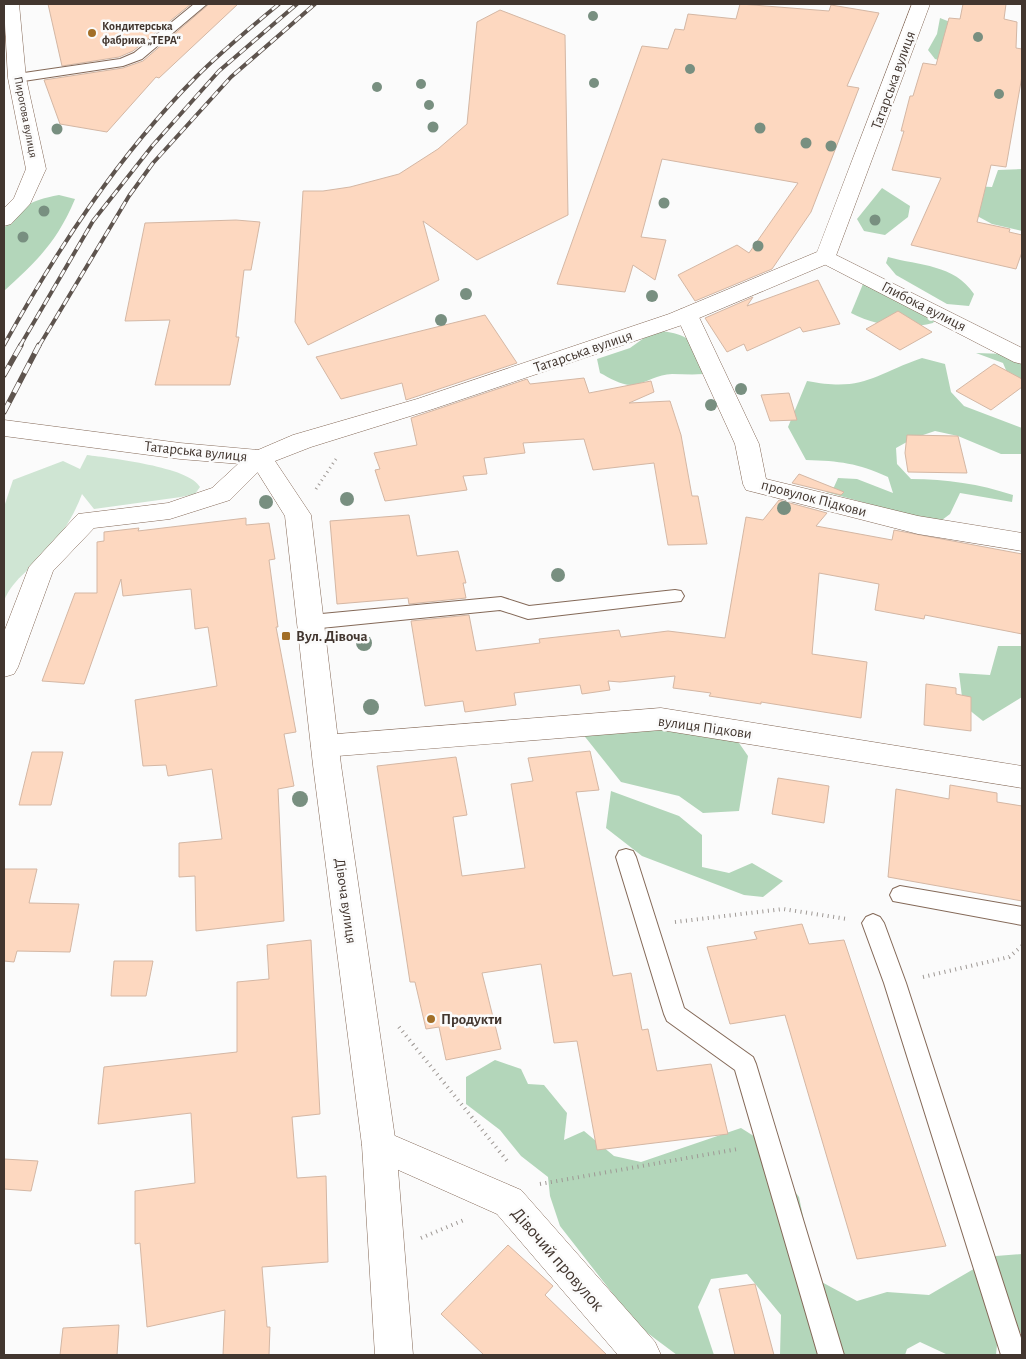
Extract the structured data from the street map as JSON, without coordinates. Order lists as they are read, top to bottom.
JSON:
{
  "streets": {
    "street": [
      "Татарська вулиця",
      "Пирогова вулиця",
      "Глибока вулиця",
      "провулок Підкови",
      "вулиця Підкови",
      "Дівоча вулиця",
      "Дівочий провулок"
    ]
  },
  "crossings": [
    ["Татарська вулиця", "Глибока вулиця"],
    ["Татарська вулиця", "провулок Підкови"],
    ["Татарська вулиця", "Дівоча вулиця"],
    ["вулиця Підкови", "Дівоча вулиця"],
    ["Дівоча вулиця", "Дівочий провулок"]
  ],
  "places": {
    "other": ["Кондитерська фабрика „ТЕРА“", "Продукти"],
    "transit": ["Вул. Дівоча"]
  }
}
